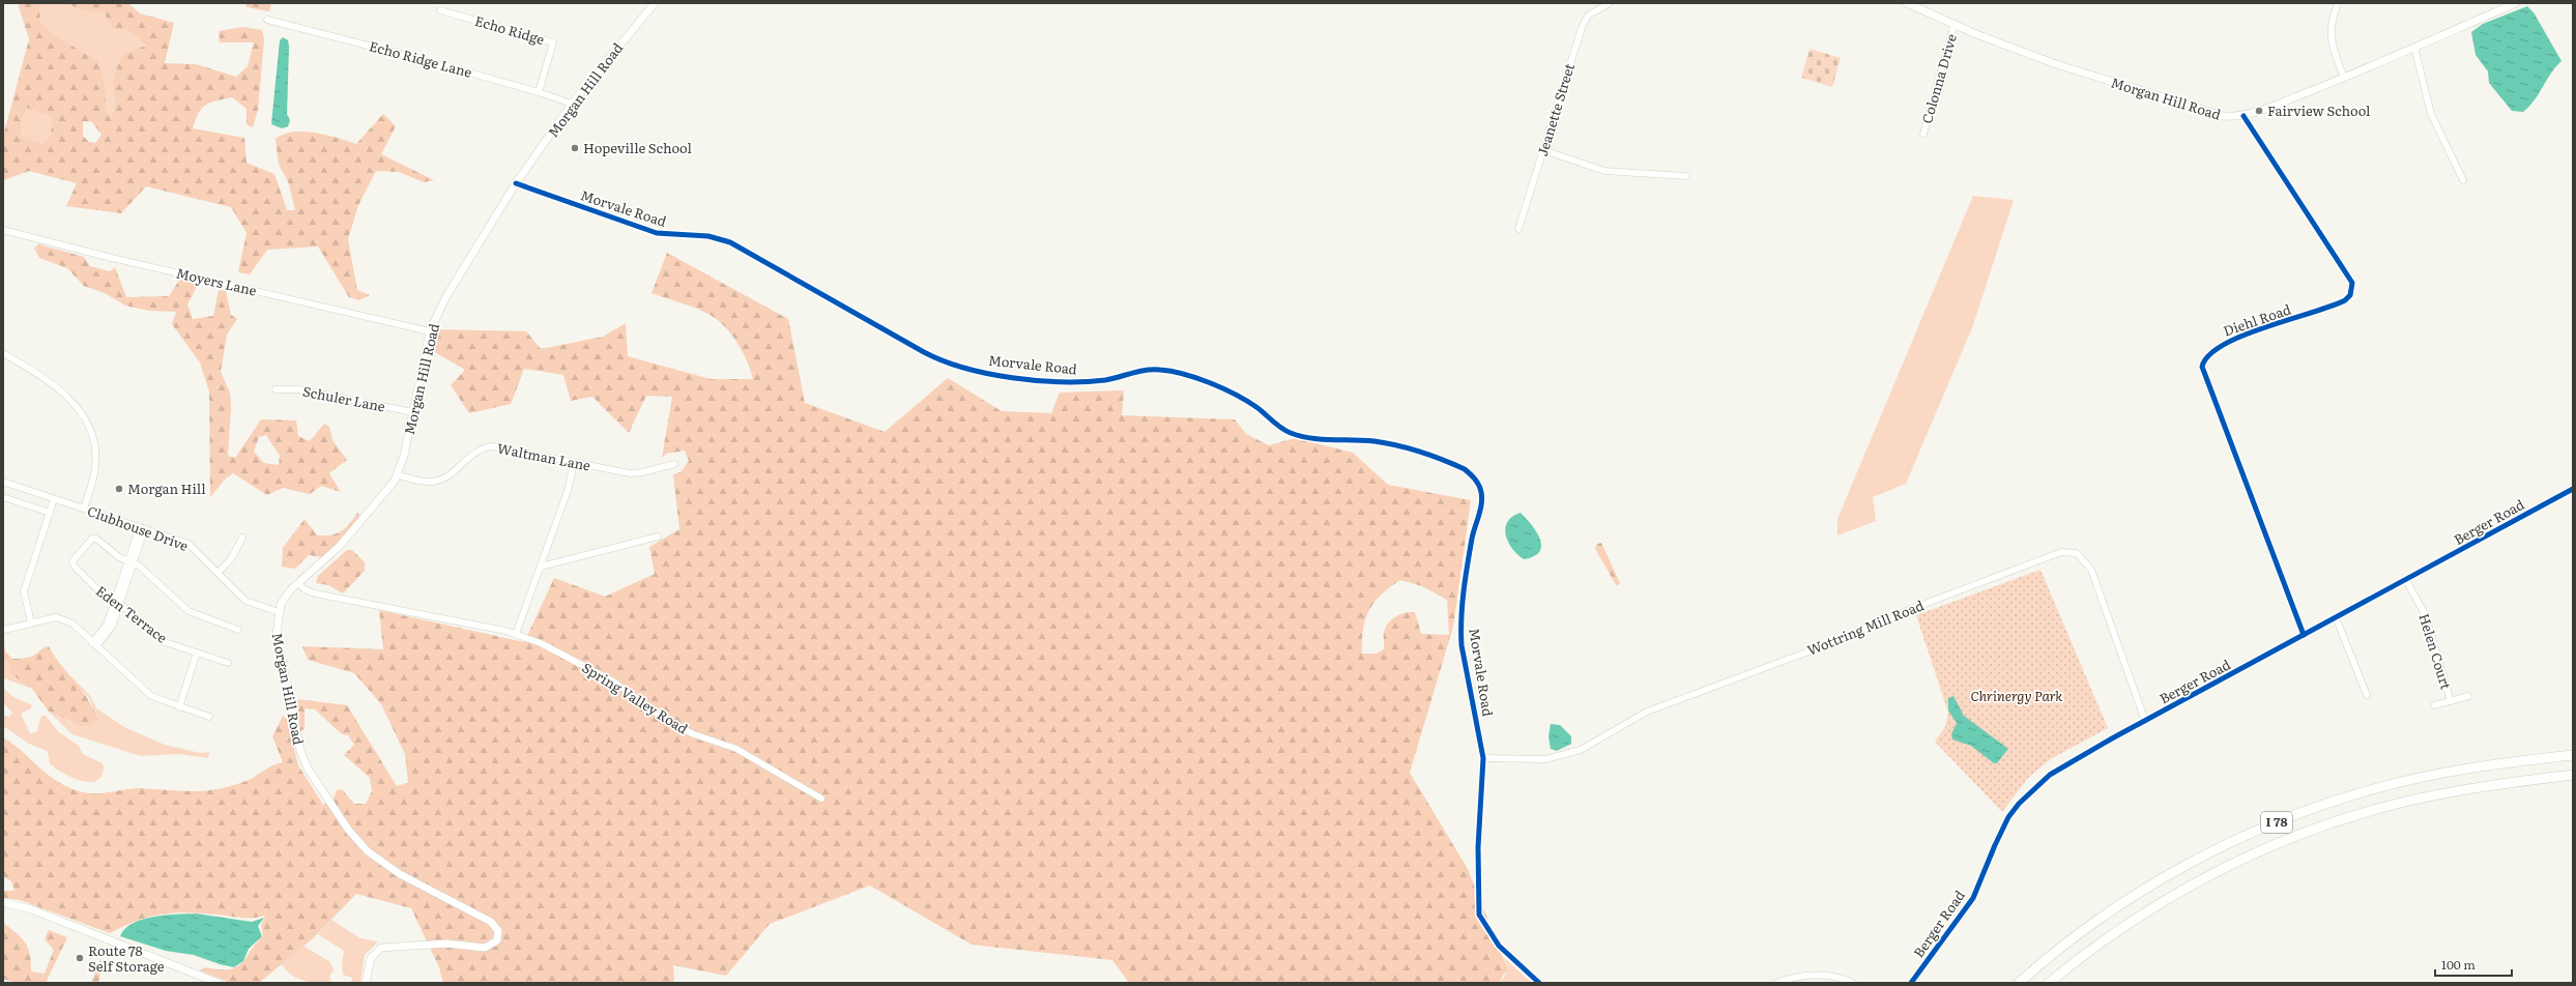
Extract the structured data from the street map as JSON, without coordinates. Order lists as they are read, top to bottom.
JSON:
{
  "streets": {
    "highway": ["I 78"],
    "main road": ["Morgan Hill Road"],
    "street": [
      "Echo Ridge",
      "Echo Ridge Lane",
      "Colonna Drive",
      "Jeanette Street",
      "Morvale Road",
      "Moyers Lane",
      "Diehl Road",
      "Schuler Lane",
      "Waltman Lane",
      "Berger Road",
      "Clubhouse Drive",
      "Eden Terrace",
      "Wottring Mill Road",
      "Helen Court",
      "Spring Valley Road"
    ]
  },
  "crossings": [
    ["Echo Ridge", "Echo Ridge Lane"],
    ["Echo Ridge Lane", "Morgan Hill Road"],
    ["Colonna Drive", "Morgan Hill Road"],
    ["Morgan Hill Road", "Morvale Road"],
    ["Morgan Hill Road", "Moyers Lane"],
    ["Morgan Hill Road", "Diehl Road"],
    ["Morgan Hill Road", "Schuler Lane"],
    ["Morgan Hill Road", "Waltman Lane"],
    ["Morgan Hill Road", "Clubhouse Drive"],
    ["Morgan Hill Road", "Spring Valley Road"],
    ["Morvale Road", "Wottring Mill Road"],
    ["Diehl Road", "Berger Road"],
    ["Berger Road", "Wottring Mill Road"],
    ["Berger Road", "Helen Court"]
  ],
  "parks": ["Chrinergy Park"],
  "places": [
    "Fairview School",
    "Hopeville School",
    "Morgan Hill",
    "Route 78 Self Storage"
  ],
  "scale_bar": "100 m"
}
